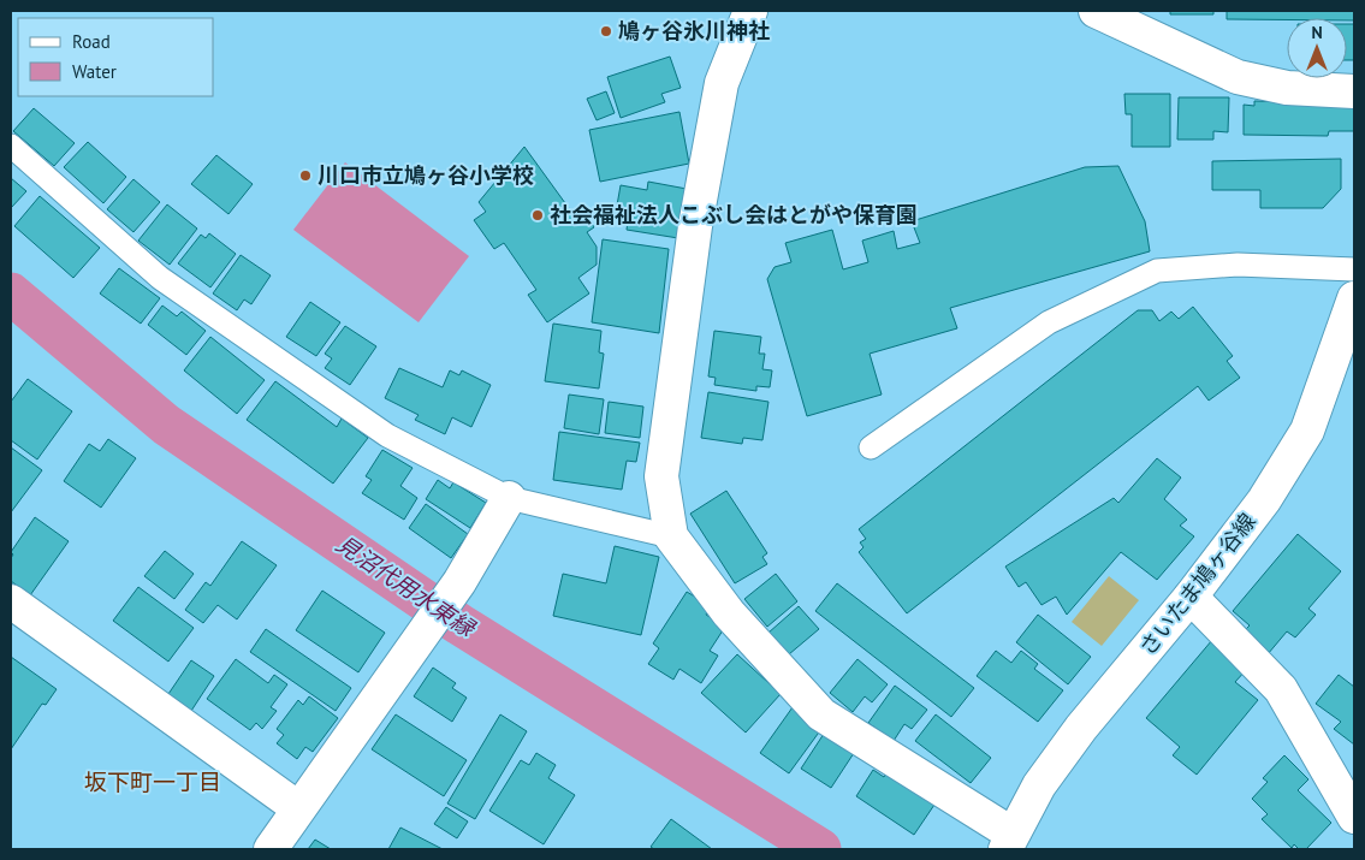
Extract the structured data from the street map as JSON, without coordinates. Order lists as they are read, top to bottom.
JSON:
{
  "streets": {
    "street": ["さいたま鳩ヶ谷線"]
  },
  "districts": ["坂下町一丁目"],
  "water": ["見沼代用水東縁"],
  "places": ["鳩ヶ谷氷川神社", "川口市立鳩ヶ谷小学校", "社会福祉法人こぶし会はとがや保育園"],
  "legend": ["Road", "Water"],
  "north": "top"
}
